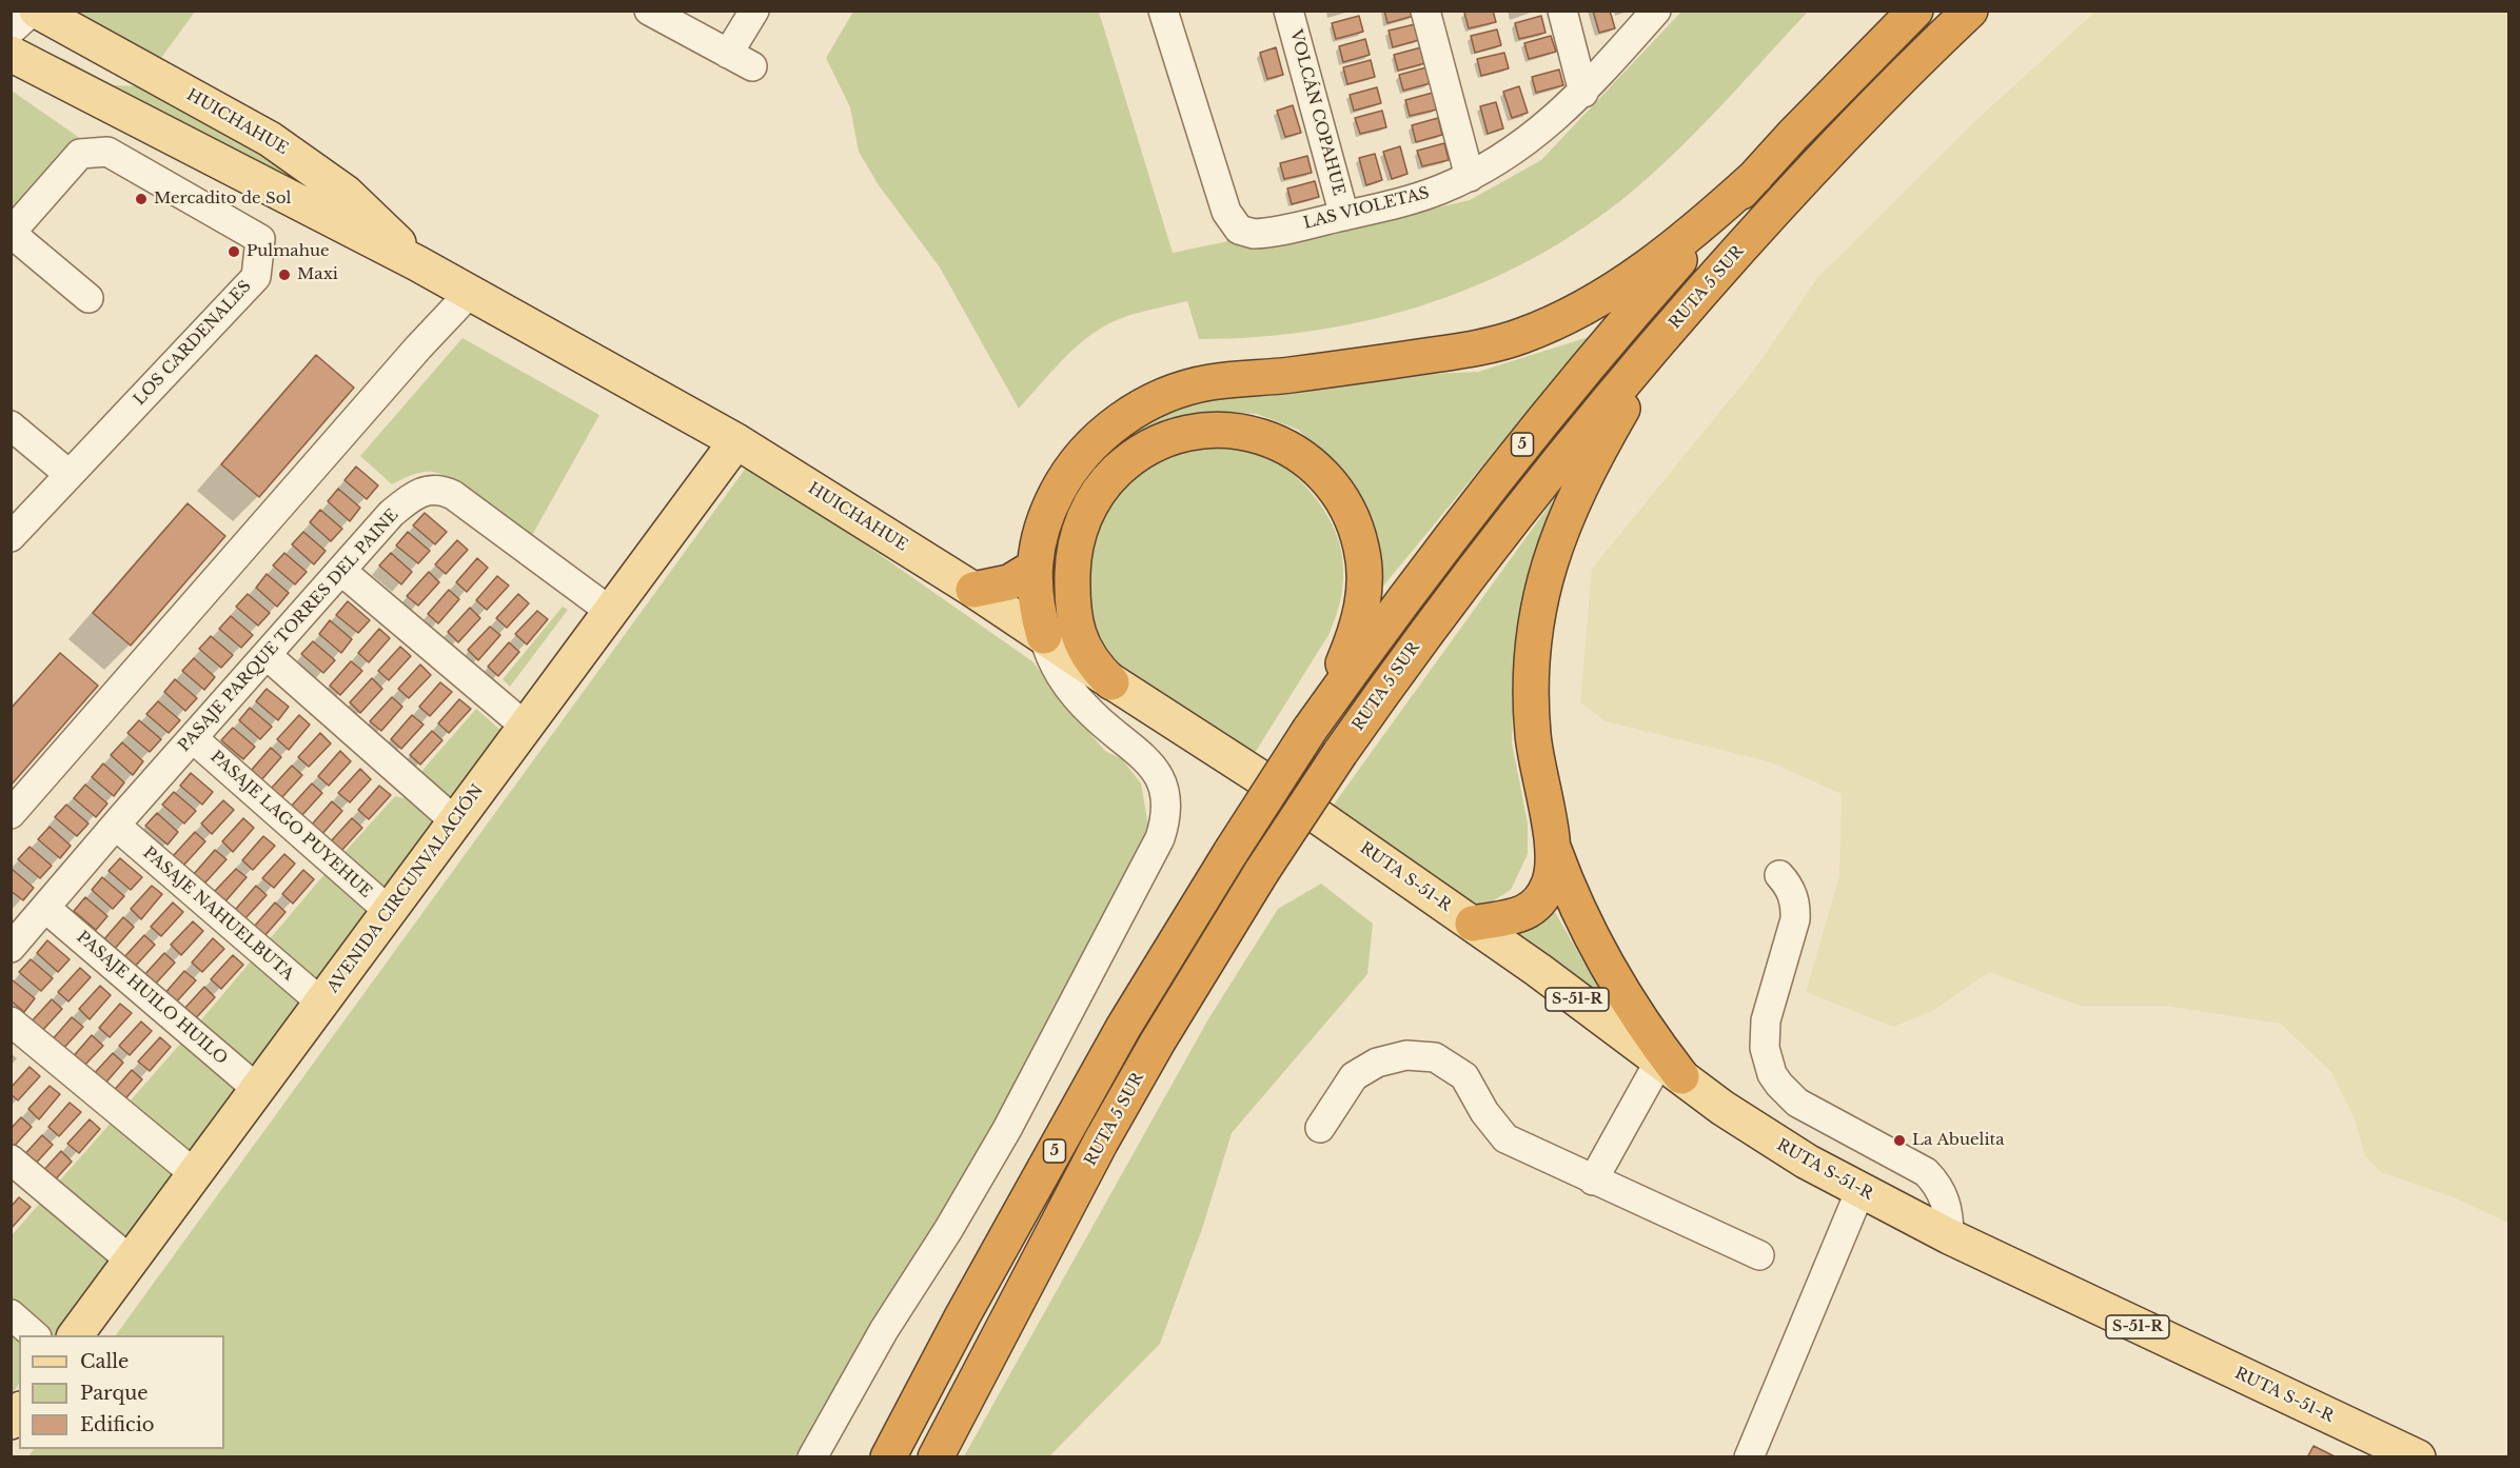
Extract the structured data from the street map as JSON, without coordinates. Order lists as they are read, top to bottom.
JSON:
{
  "streets": {
    "highway": ["RUTA 5 SUR", "5"],
    "main road": [
      "HUICHAHUE",
      "RUTA S-51-R",
      "AVENIDA CIRCUNVALACIÓN",
      "S-51-R"
    ],
    "street": [
      "VOLCÁN COPAHUE",
      "LAS VIOLETAS",
      "LOS CARDENALES",
      "PASAJE PARQUE TORRES DEL PAINE",
      "PASAJE LAGO PUYEHUE",
      "PASAJE NAHUELBUTA",
      "PASAJE HUILO HUILO"
    ]
  },
  "crossings": [
    ["VOLCÁN COPAHUE", "LAS VIOLETAS"],
    ["HUICHAHUE", "RUTA S-51-R"],
    ["HUICHAHUE", "AVENIDA CIRCUNVALACIÓN"],
    ["PASAJE PARQUE TORRES DEL PAINE", "PASAJE LAGO PUYEHUE"],
    ["PASAJE PARQUE TORRES DEL PAINE", "AVENIDA CIRCUNVALACIÓN"],
    ["PASAJE PARQUE TORRES DEL PAINE", "PASAJE NAHUELBUTA"],
    ["PASAJE PARQUE TORRES DEL PAINE", "PASAJE HUILO HUILO"],
    ["PASAJE LAGO PUYEHUE", "AVENIDA CIRCUNVALACIÓN"],
    ["AVENIDA CIRCUNVALACIÓN", "PASAJE NAHUELBUTA"],
    ["AVENIDA CIRCUNVALACIÓN", "PASAJE HUILO HUILO"]
  ],
  "places": [
    "Mercadito de Sol",
    "Pulmahue",
    "Maxi",
    "La Abuelita"
  ],
  "legend": ["Calle", "Parque", "Edificio"]
}
